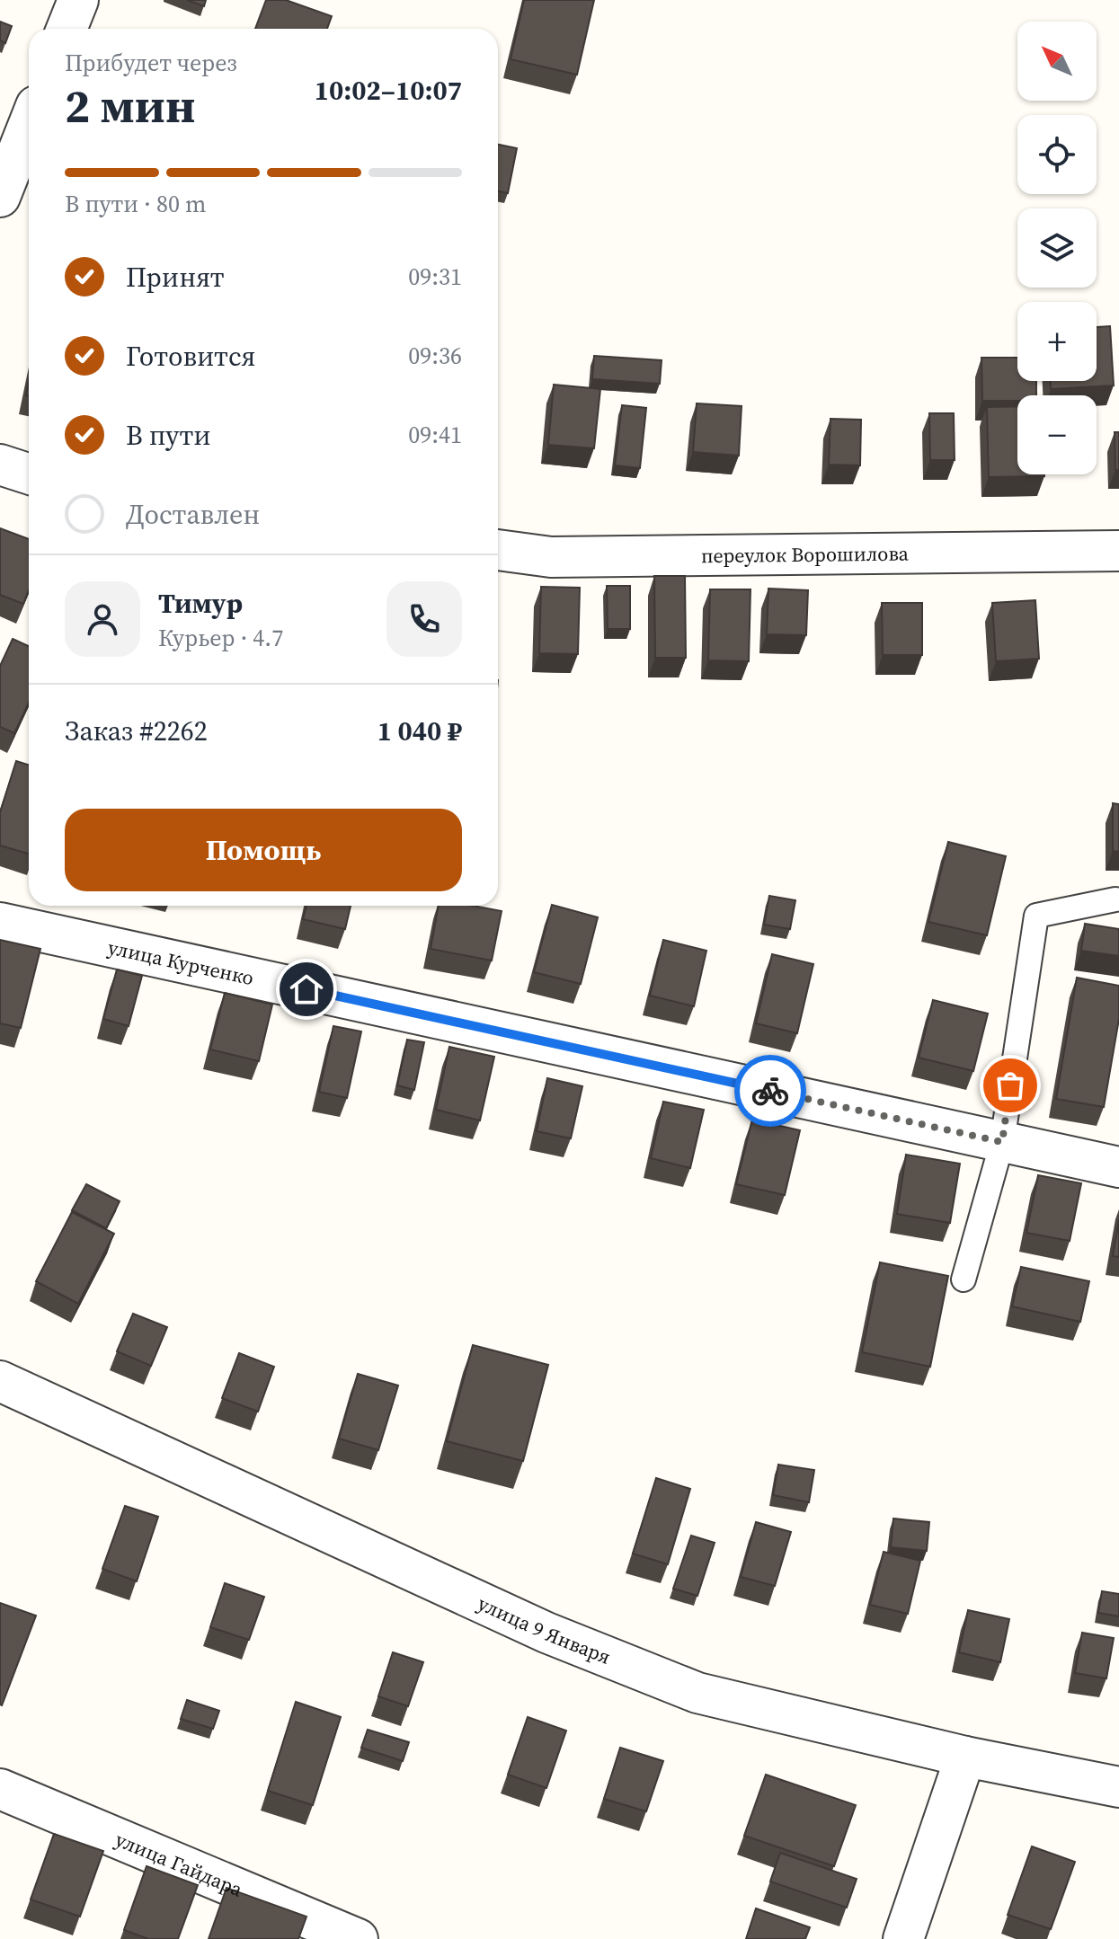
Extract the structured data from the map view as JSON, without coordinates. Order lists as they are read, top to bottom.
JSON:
{
  "streets": {
    "street": [
      "переулок Ворошилова",
      "улица Курченко",
      "улица 9 Января",
      "улица Гайдара"
    ]
  },
  "north": "top left",
  "page": {
    "map_buttons": ["+", "−"],
    "heading": ["2 мин", "Прибудет через", "10:02–10:07"],
    "panel": [
      "Тимур",
      "Курьер · 4.7",
      "Заказ #2262",
      "1 040 ₽"
    ],
    "bar": "В пути · 80 m",
    "list": [
      ["Принят", "09:31"],
      ["Готовится", "09:36"],
      ["В пути", "09:41"],
      "Доставлен"
    ],
    "buttons": "Помощь"
  }
}
